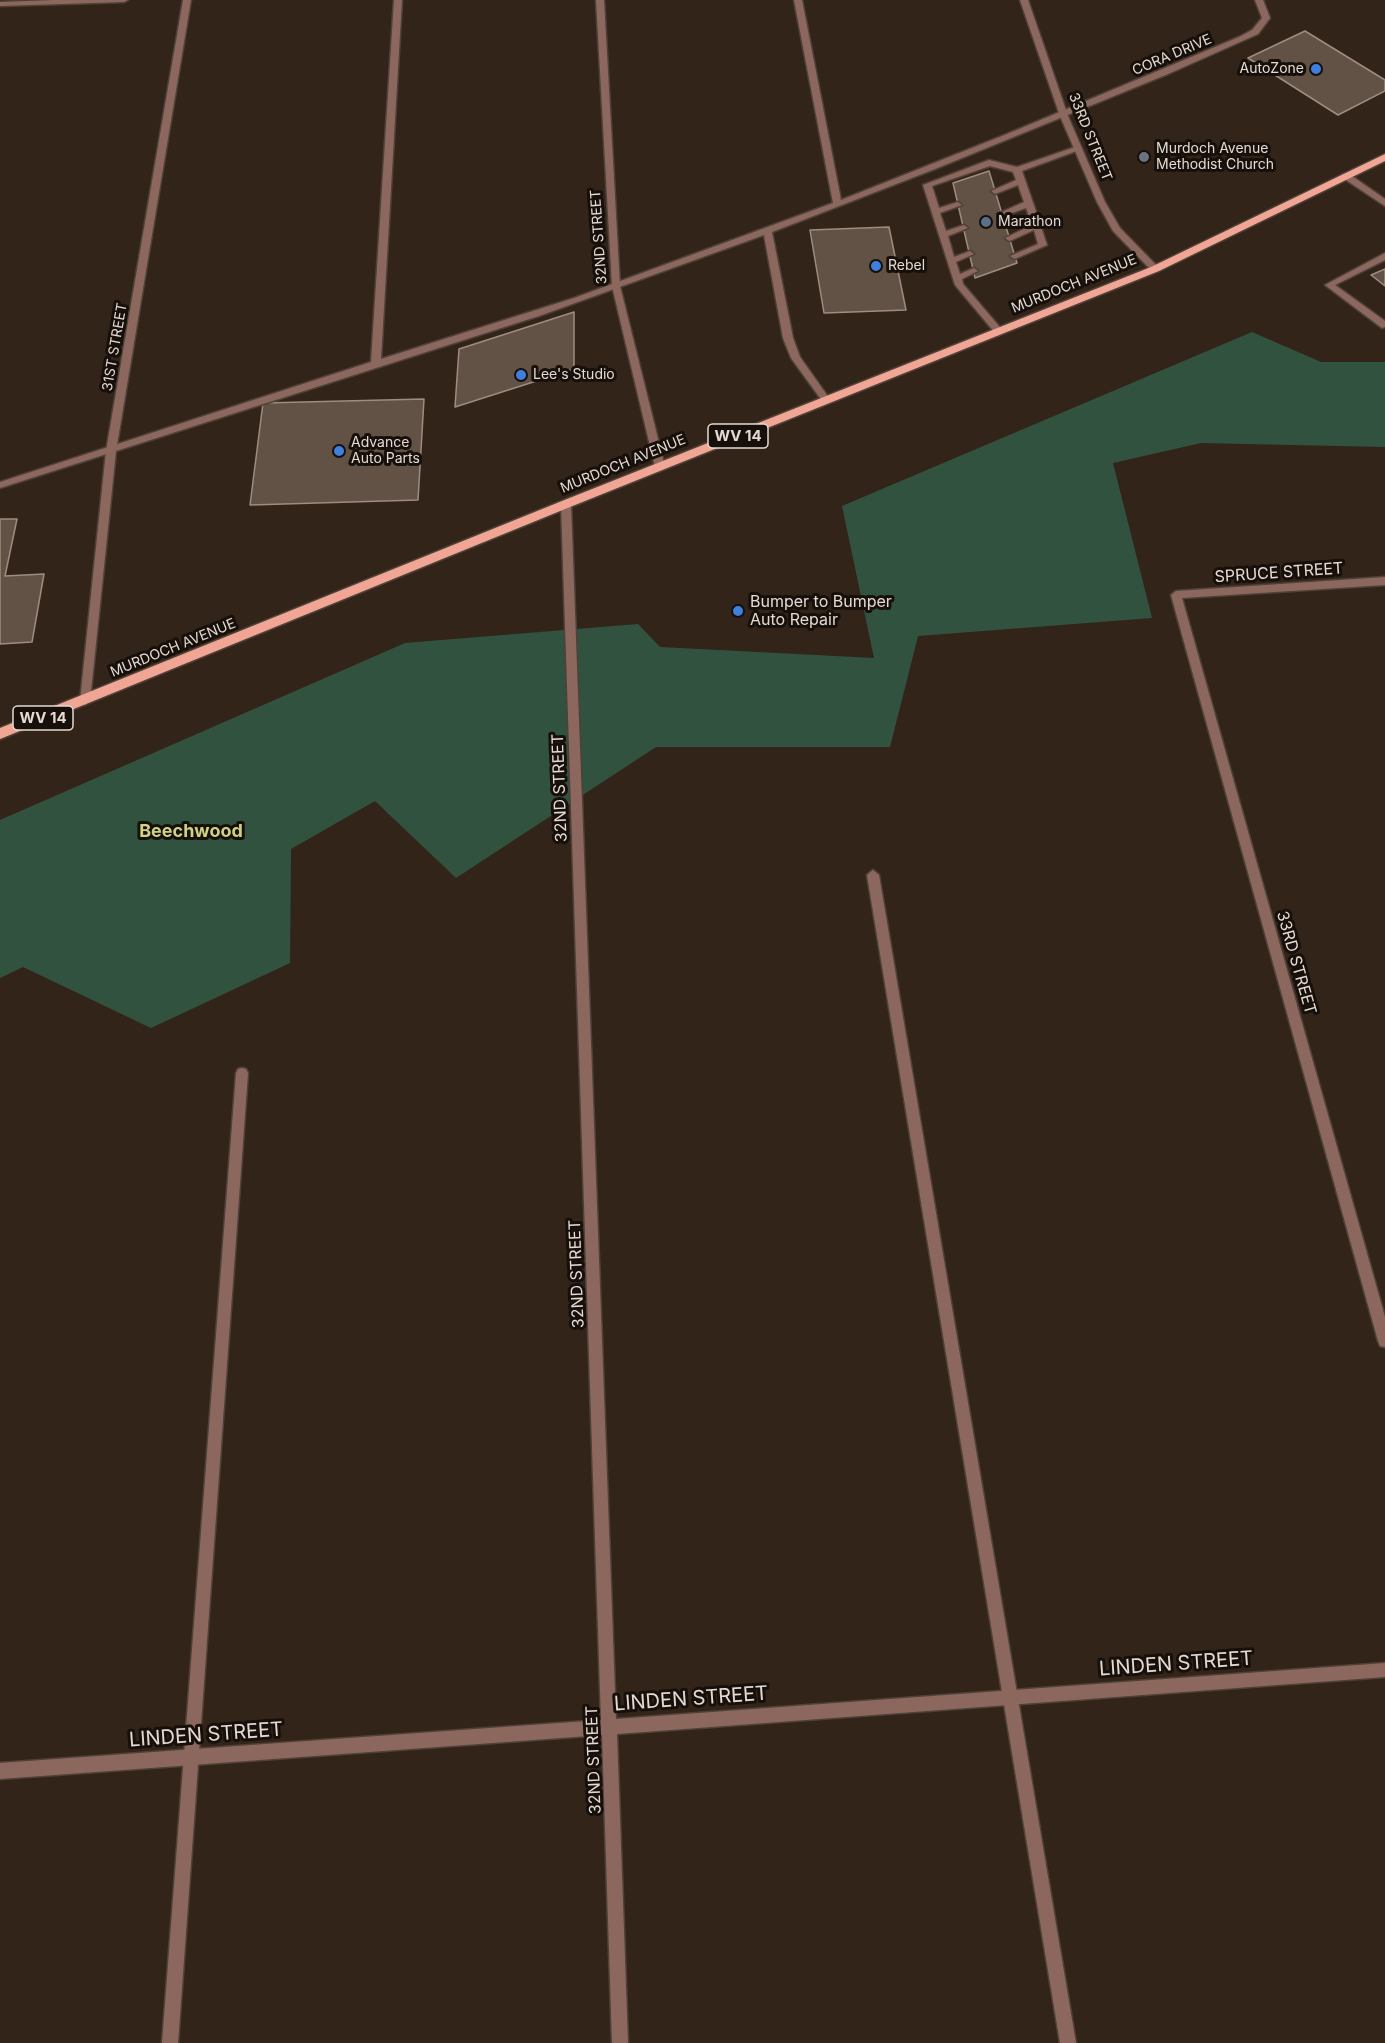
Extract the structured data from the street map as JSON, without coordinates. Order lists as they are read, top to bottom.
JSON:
{
  "streets": {
    "main road": ["MURDOCH AVENUE", "WV 14"],
    "street": [
      "CORA DRIVE",
      "33RD STREET",
      "32ND STREET",
      "31ST STREET",
      "SPRUCE STREET",
      "LINDEN STREET"
    ]
  },
  "crossings": [
    ["CORA DRIVE", "33RD STREET"],
    ["33RD STREET", "MURDOCH AVENUE"],
    ["33RD STREET", "SPRUCE STREET"],
    ["32ND STREET", "MURDOCH AVENUE"],
    ["32ND STREET", "LINDEN STREET"],
    ["MURDOCH AVENUE", "31ST STREET"]
  ],
  "districts": ["Beechwood"],
  "places": [
    "AutoZone",
    "Murdoch Avenue Methodist Church",
    "Marathon",
    "Rebel",
    "Lee's Studio",
    "Advance Auto Parts",
    "Bumper to Bumper Auto Repair"
  ]
}
